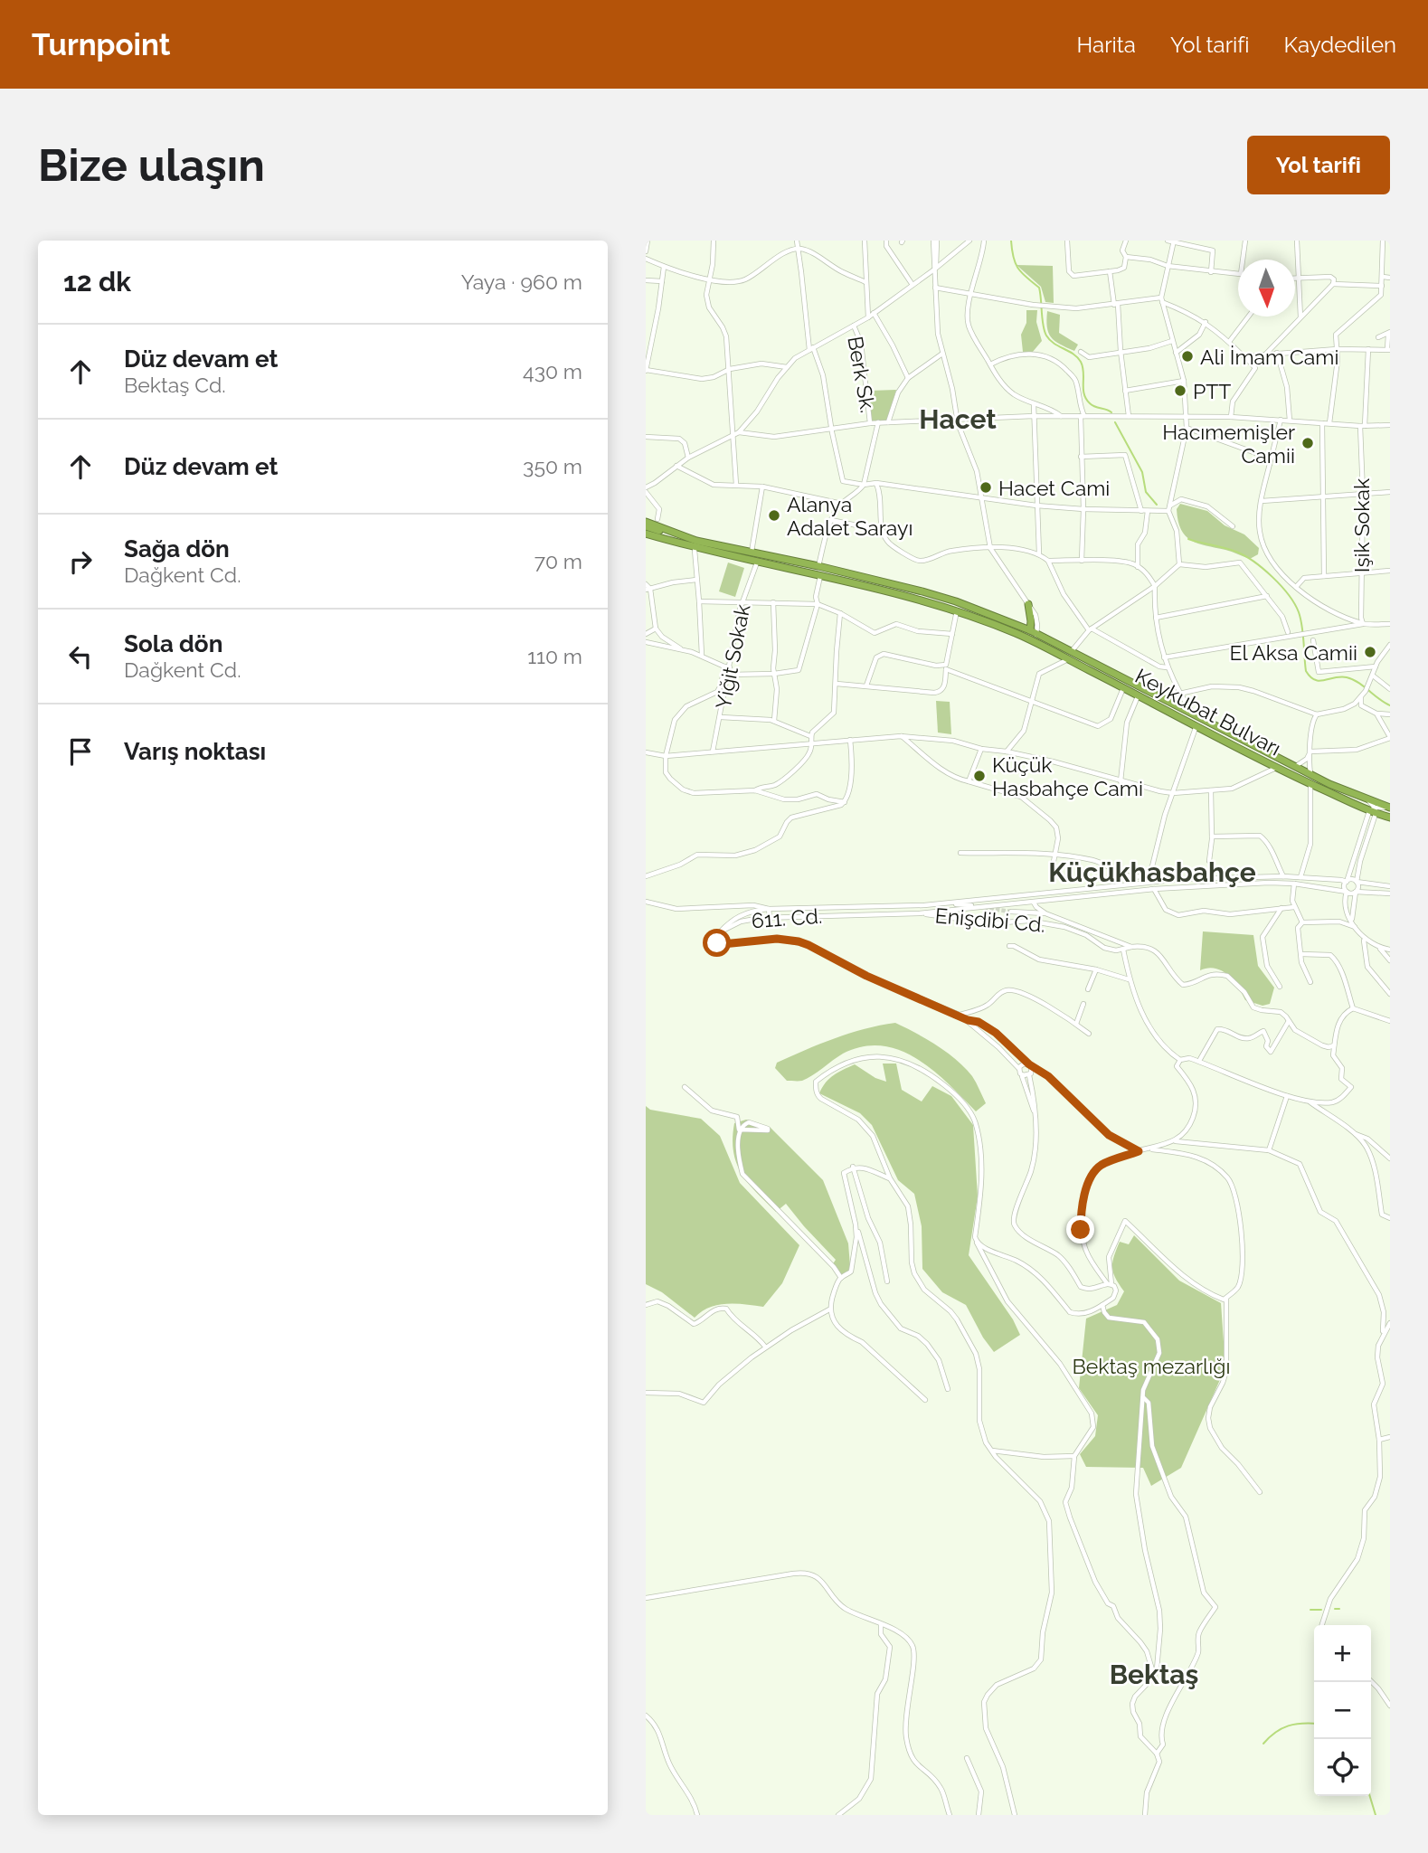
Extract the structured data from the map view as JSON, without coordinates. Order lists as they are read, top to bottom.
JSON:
{
  "streets": {
    "highway": ["Keykubat Bulvarı"],
    "street": [
      "Berk Sk.",
      "Işik Sokak",
      "Yiğit Sokak",
      "611. Cd.",
      "Enişdibi Cd."
    ]
  },
  "crossings": [
    ["Yiğit Sokak", "Keykubat Bulvarı"],
    ["611. Cd.", "Enişdibi Cd."]
  ],
  "districts": ["Hacet", "Küçükhasbahçe", "Bektaş"],
  "parks": ["Bektaş mezarlığı"],
  "places": [
    "Ali İmam Cami",
    "PTT",
    "Hacımemişler Camii",
    "Hacet Cami",
    "Alanya Adalet Sarayı",
    "El Aksa Camii",
    "Küçük Hasbahçe Cami"
  ],
  "north": "bottom",
  "page": {
    "header": "Turnpoint",
    "nav": ["Harita", "Yol tarifi", "Kaydedilen"],
    "buttons": "Yol tarifi",
    "title": "Bize ulaşın",
    "heading": ["12 dk", "Yaya · 960 m"],
    "list": [
      ["Düz devam et", "Bektaş Cd.", "430 m"],
      ["Düz devam et", "350 m"],
      ["Sağa dön", "Dağkent Cd.", "70 m"],
      ["Sola dön", "Dağkent Cd.", "110 m"],
      "Varış noktası"
    ],
    "map_buttons": ["+", "−"]
  }
}
